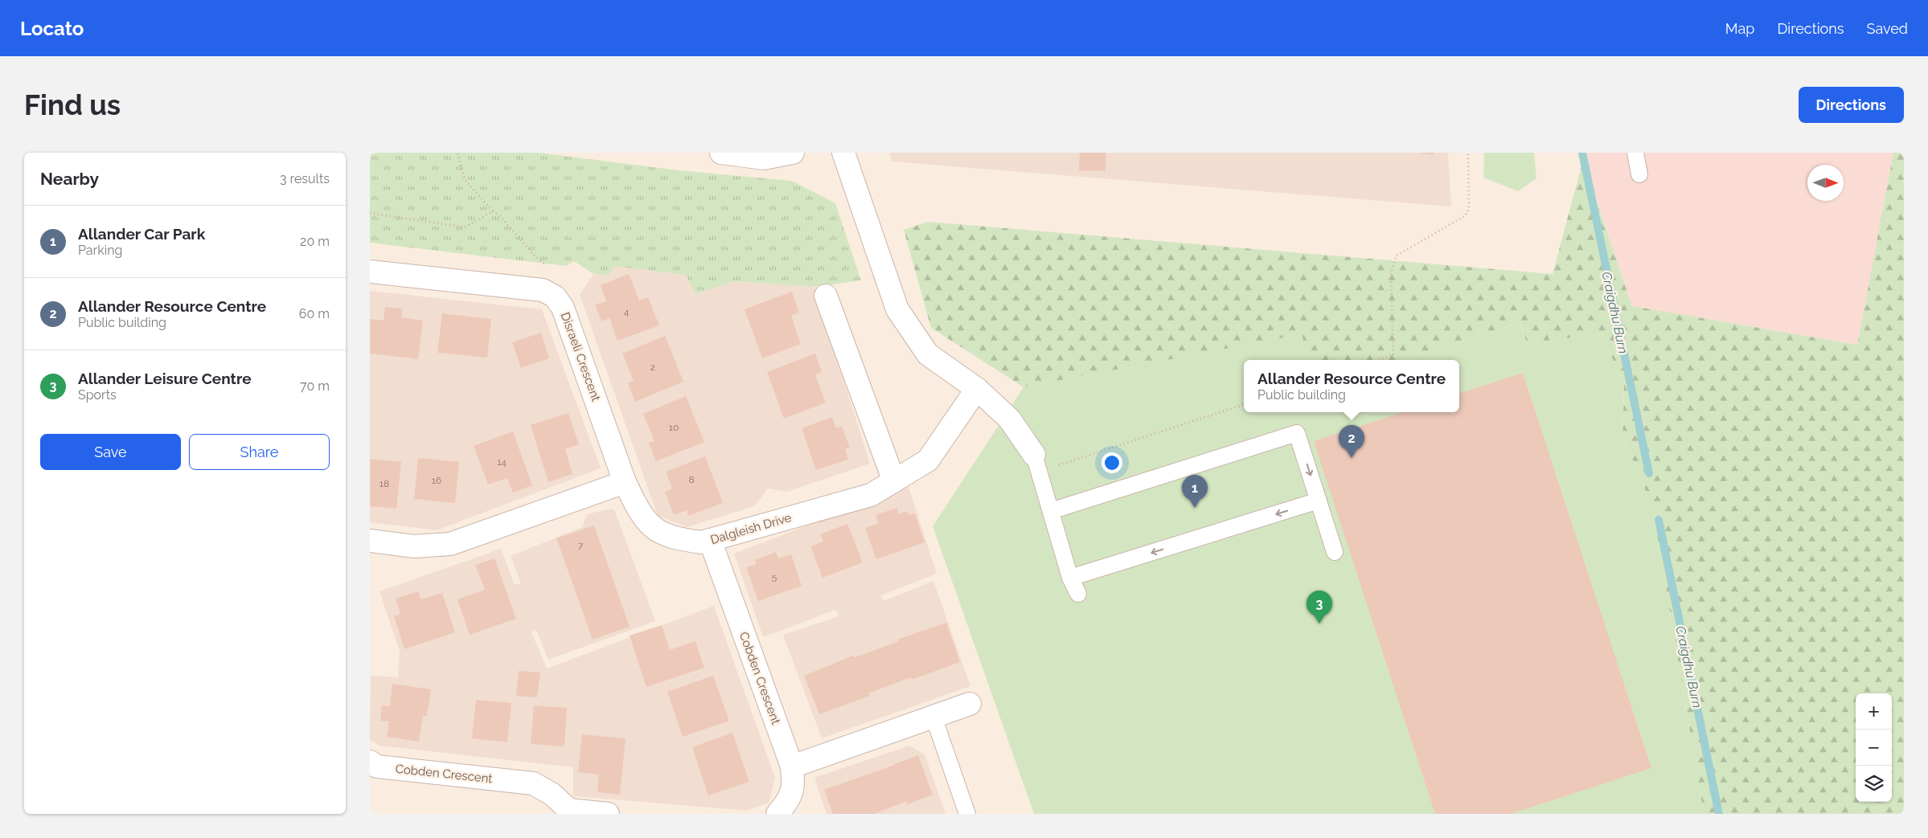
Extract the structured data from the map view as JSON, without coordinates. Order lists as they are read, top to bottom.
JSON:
{
  "streets": {
    "street": ["Disraeli Crescent", "Dalgleish Drive", "Cobden Crescent"]
  },
  "crossings": [
    ["Disraeli Crescent", "Dalgleish Drive"],
    ["Dalgleish Drive", "Cobden Crescent"]
  ],
  "water": ["Craigdhu Burn"],
  "house_numbers": [
    "4",
    "2",
    "10",
    "14",
    "8",
    "16",
    "18",
    "7",
    "5"
  ],
  "north": "right",
  "page": {
    "header": "Locato",
    "nav": ["Map", "Directions", "Saved"],
    "buttons": [
      "Directions",
      ["Save", "Share"]
    ],
    "title": "Find us",
    "heading": ["Nearby", "3 results"],
    "list": [
      {
        "mark": "1",
        "name": "Allander Car Park",
        "note": "Parking",
        "value": "20 m"
      },
      {
        "mark": "2",
        "name": "Allander Resource Centre",
        "note": "Public building",
        "value": "60 m"
      },
      {
        "mark": "3",
        "name": "Allander Leisure Centre",
        "note": "Sports",
        "value": "70 m"
      }
    ],
    "popup": ["Allander Resource Centre", "Public building"],
    "pins": ["2", "1", "3"],
    "map_buttons": ["+", "−"]
  }
}
